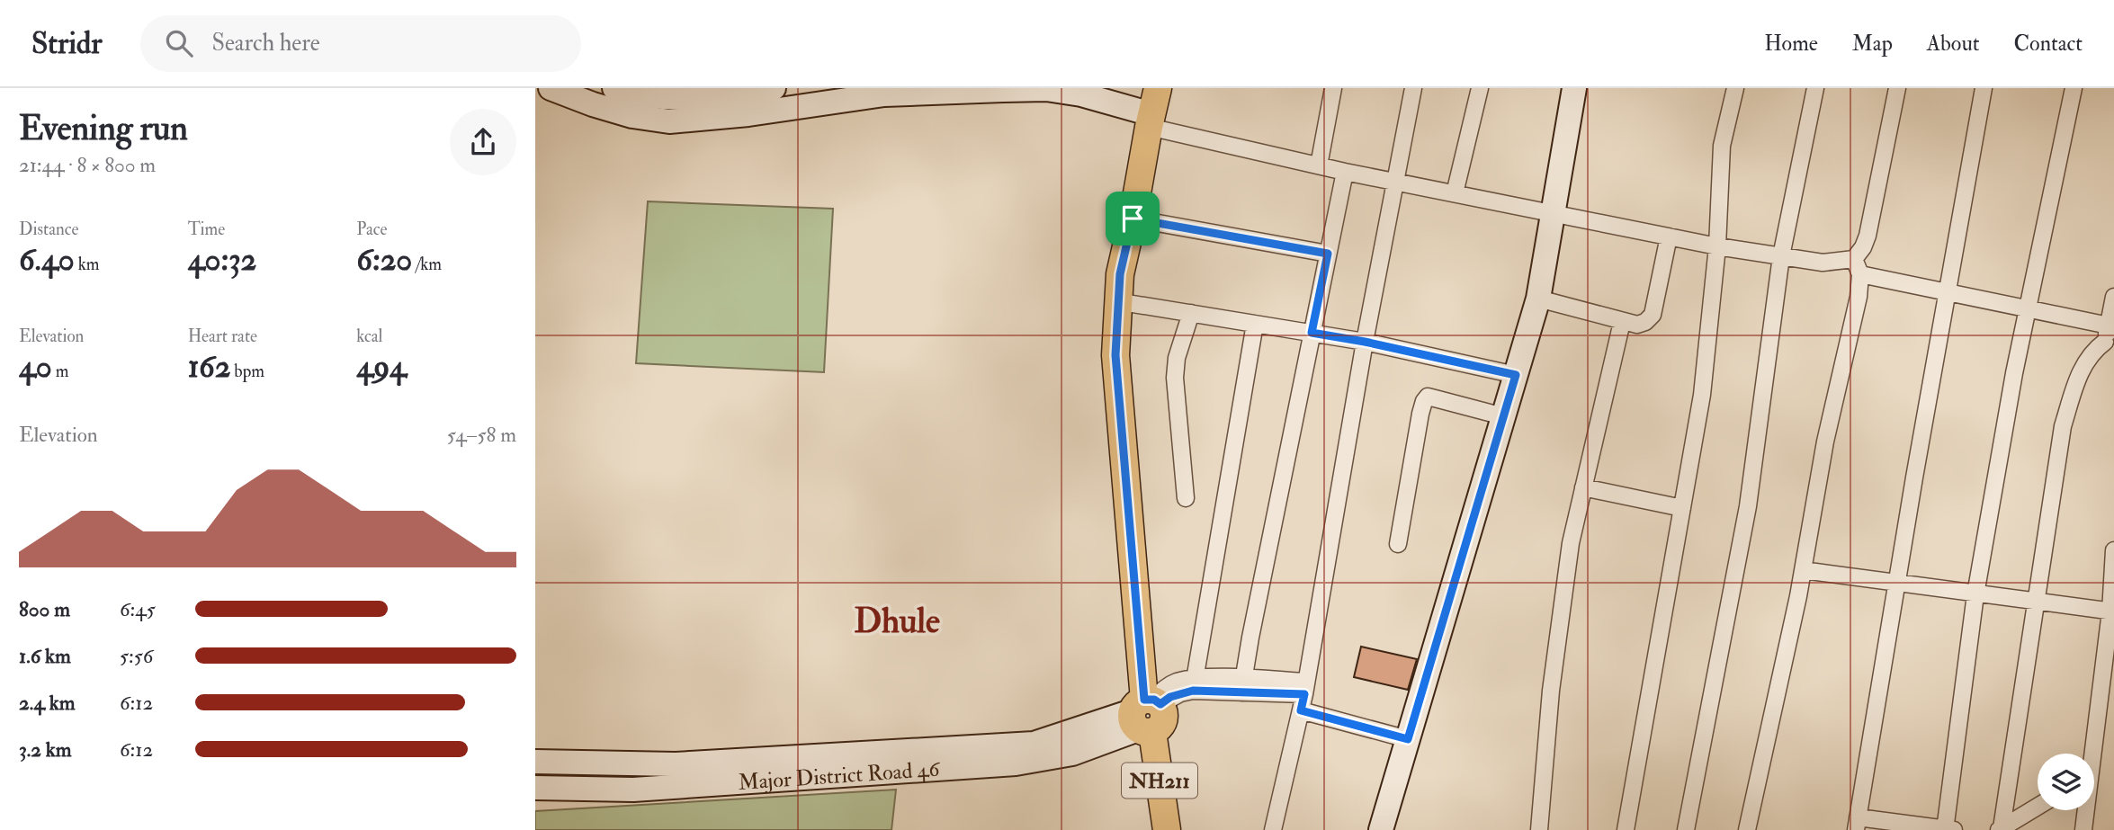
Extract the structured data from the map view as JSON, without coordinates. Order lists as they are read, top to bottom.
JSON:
{
  "streets": {
    "main road": ["Major District Road 46", "NH211"]
  },
  "crossings": [
    ["Major District Road 46", "NH211"]
  ],
  "districts": ["Dhule"],
  "page": {
    "header": "Stridr",
    "search": "Search here",
    "nav": [
      "Home",
      "Map",
      "About",
      "Contact"
    ],
    "heading": ["Evening run", "21:44 · 8 × 800 m"],
    "stats": [
      ["Distance", "6.40 km"],
      ["Time", "40:32"],
      ["Pace", "6:20 /km"],
      ["Elevation", "40 m"],
      ["Heart rate", "162 bpm"],
      ["kcal", "494"]
    ],
    "chart": ["Elevation", "54–58 m"],
    "list": [
      {
        "name": "800 m",
        "note": "6:45"
      },
      {
        "name": "1.6 km",
        "note": "5:56"
      },
      {
        "name": "2.4 km",
        "note": "6:12"
      },
      {
        "name": "3.2 km",
        "note": "6:12"
      }
    ]
  }
}
